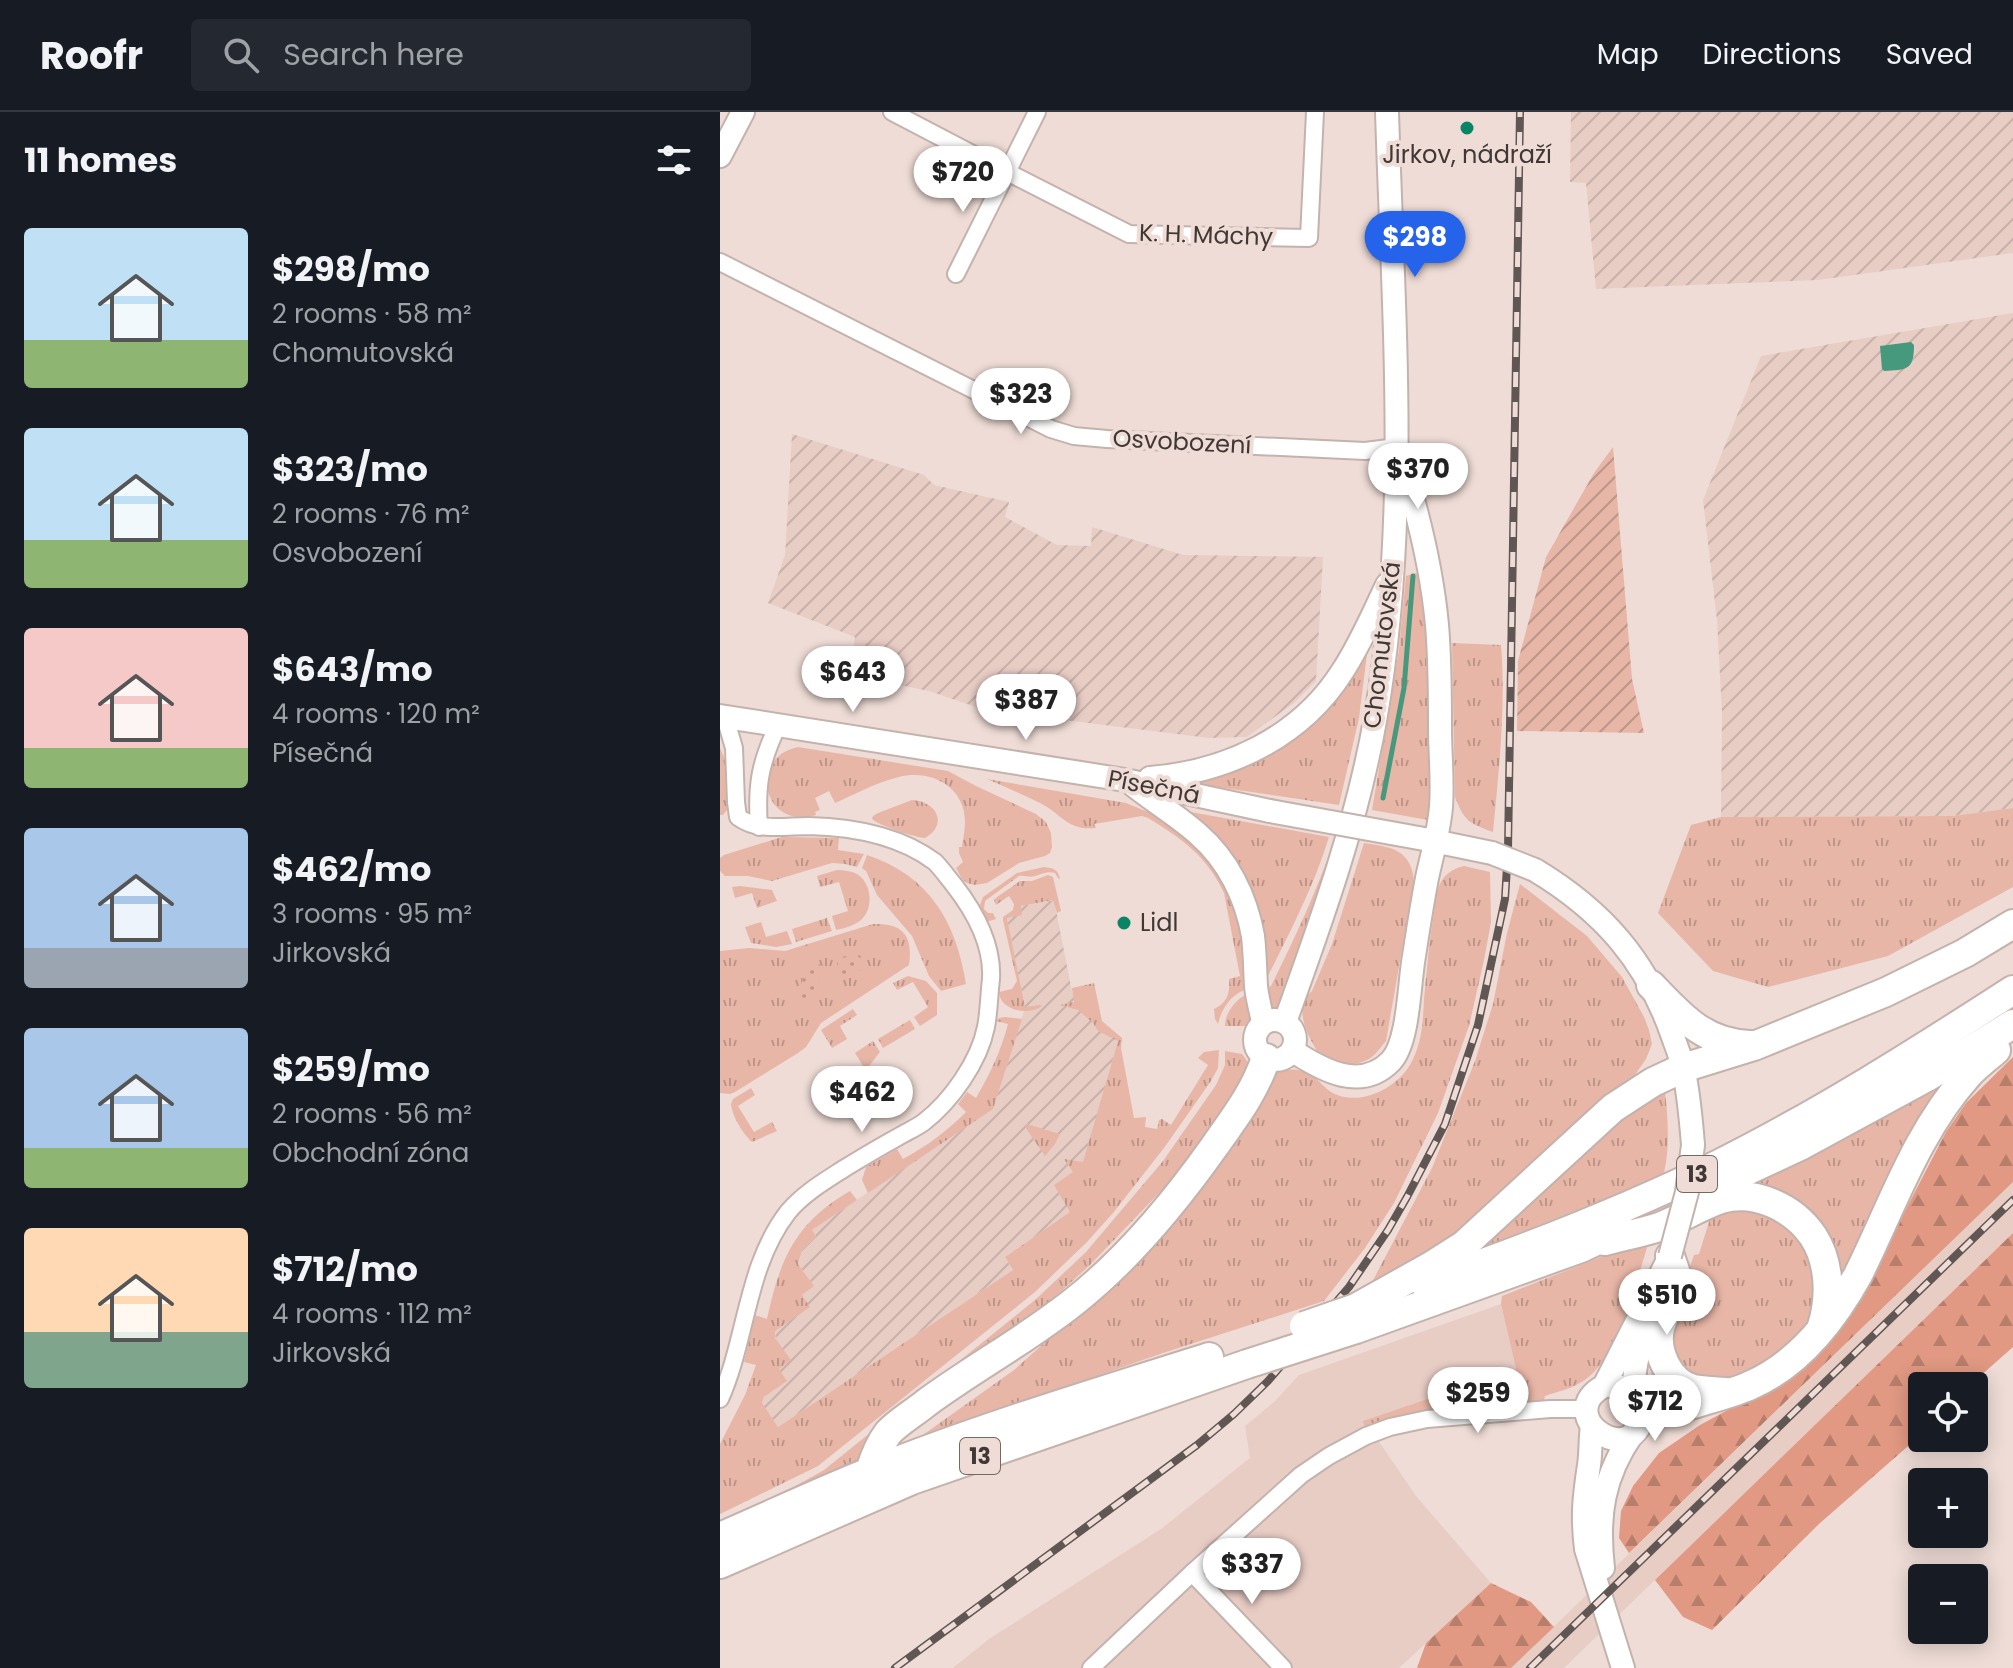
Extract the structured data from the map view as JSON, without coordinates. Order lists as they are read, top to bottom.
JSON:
{
  "streets": {
    "highway": ["13"],
    "street": [
      "K. H. Máchy",
      "Osvobození",
      "Chomutovská",
      "Písečná"
    ]
  },
  "crossings": [
    ["Osvobození", "Chomutovská"]
  ],
  "places": ["Jirkov, nádraží", "Lidl"],
  "page": {
    "header": "Roofr",
    "search": "Search here",
    "nav": ["Map", "Directions", "Saved"],
    "heading": "11 homes",
    "price": [
      "$720",
      "$298",
      "$323",
      "$370",
      "$643",
      "$387",
      "$462",
      "$510",
      "$259",
      "$712",
      "$337"
    ],
    "list": [
      {
        "name": "$298/mo",
        "note": "2 rooms · 58 m² · Chomutovská"
      },
      {
        "name": "$323/mo",
        "note": "2 rooms · 76 m² · Osvobození"
      },
      {
        "name": "$643/mo",
        "note": "4 rooms · 120 m² · Písečná"
      },
      {
        "name": "$462/mo",
        "note": "3 rooms · 95 m² · Jirkovská"
      },
      {
        "name": "$259/mo",
        "note": "2 rooms · 56 m² · Obchodní zóna"
      },
      {
        "name": "$712/mo",
        "note": "4 rooms · 112 m² · Jirkovská"
      }
    ],
    "map_buttons": ["+", "−"]
  }
}
